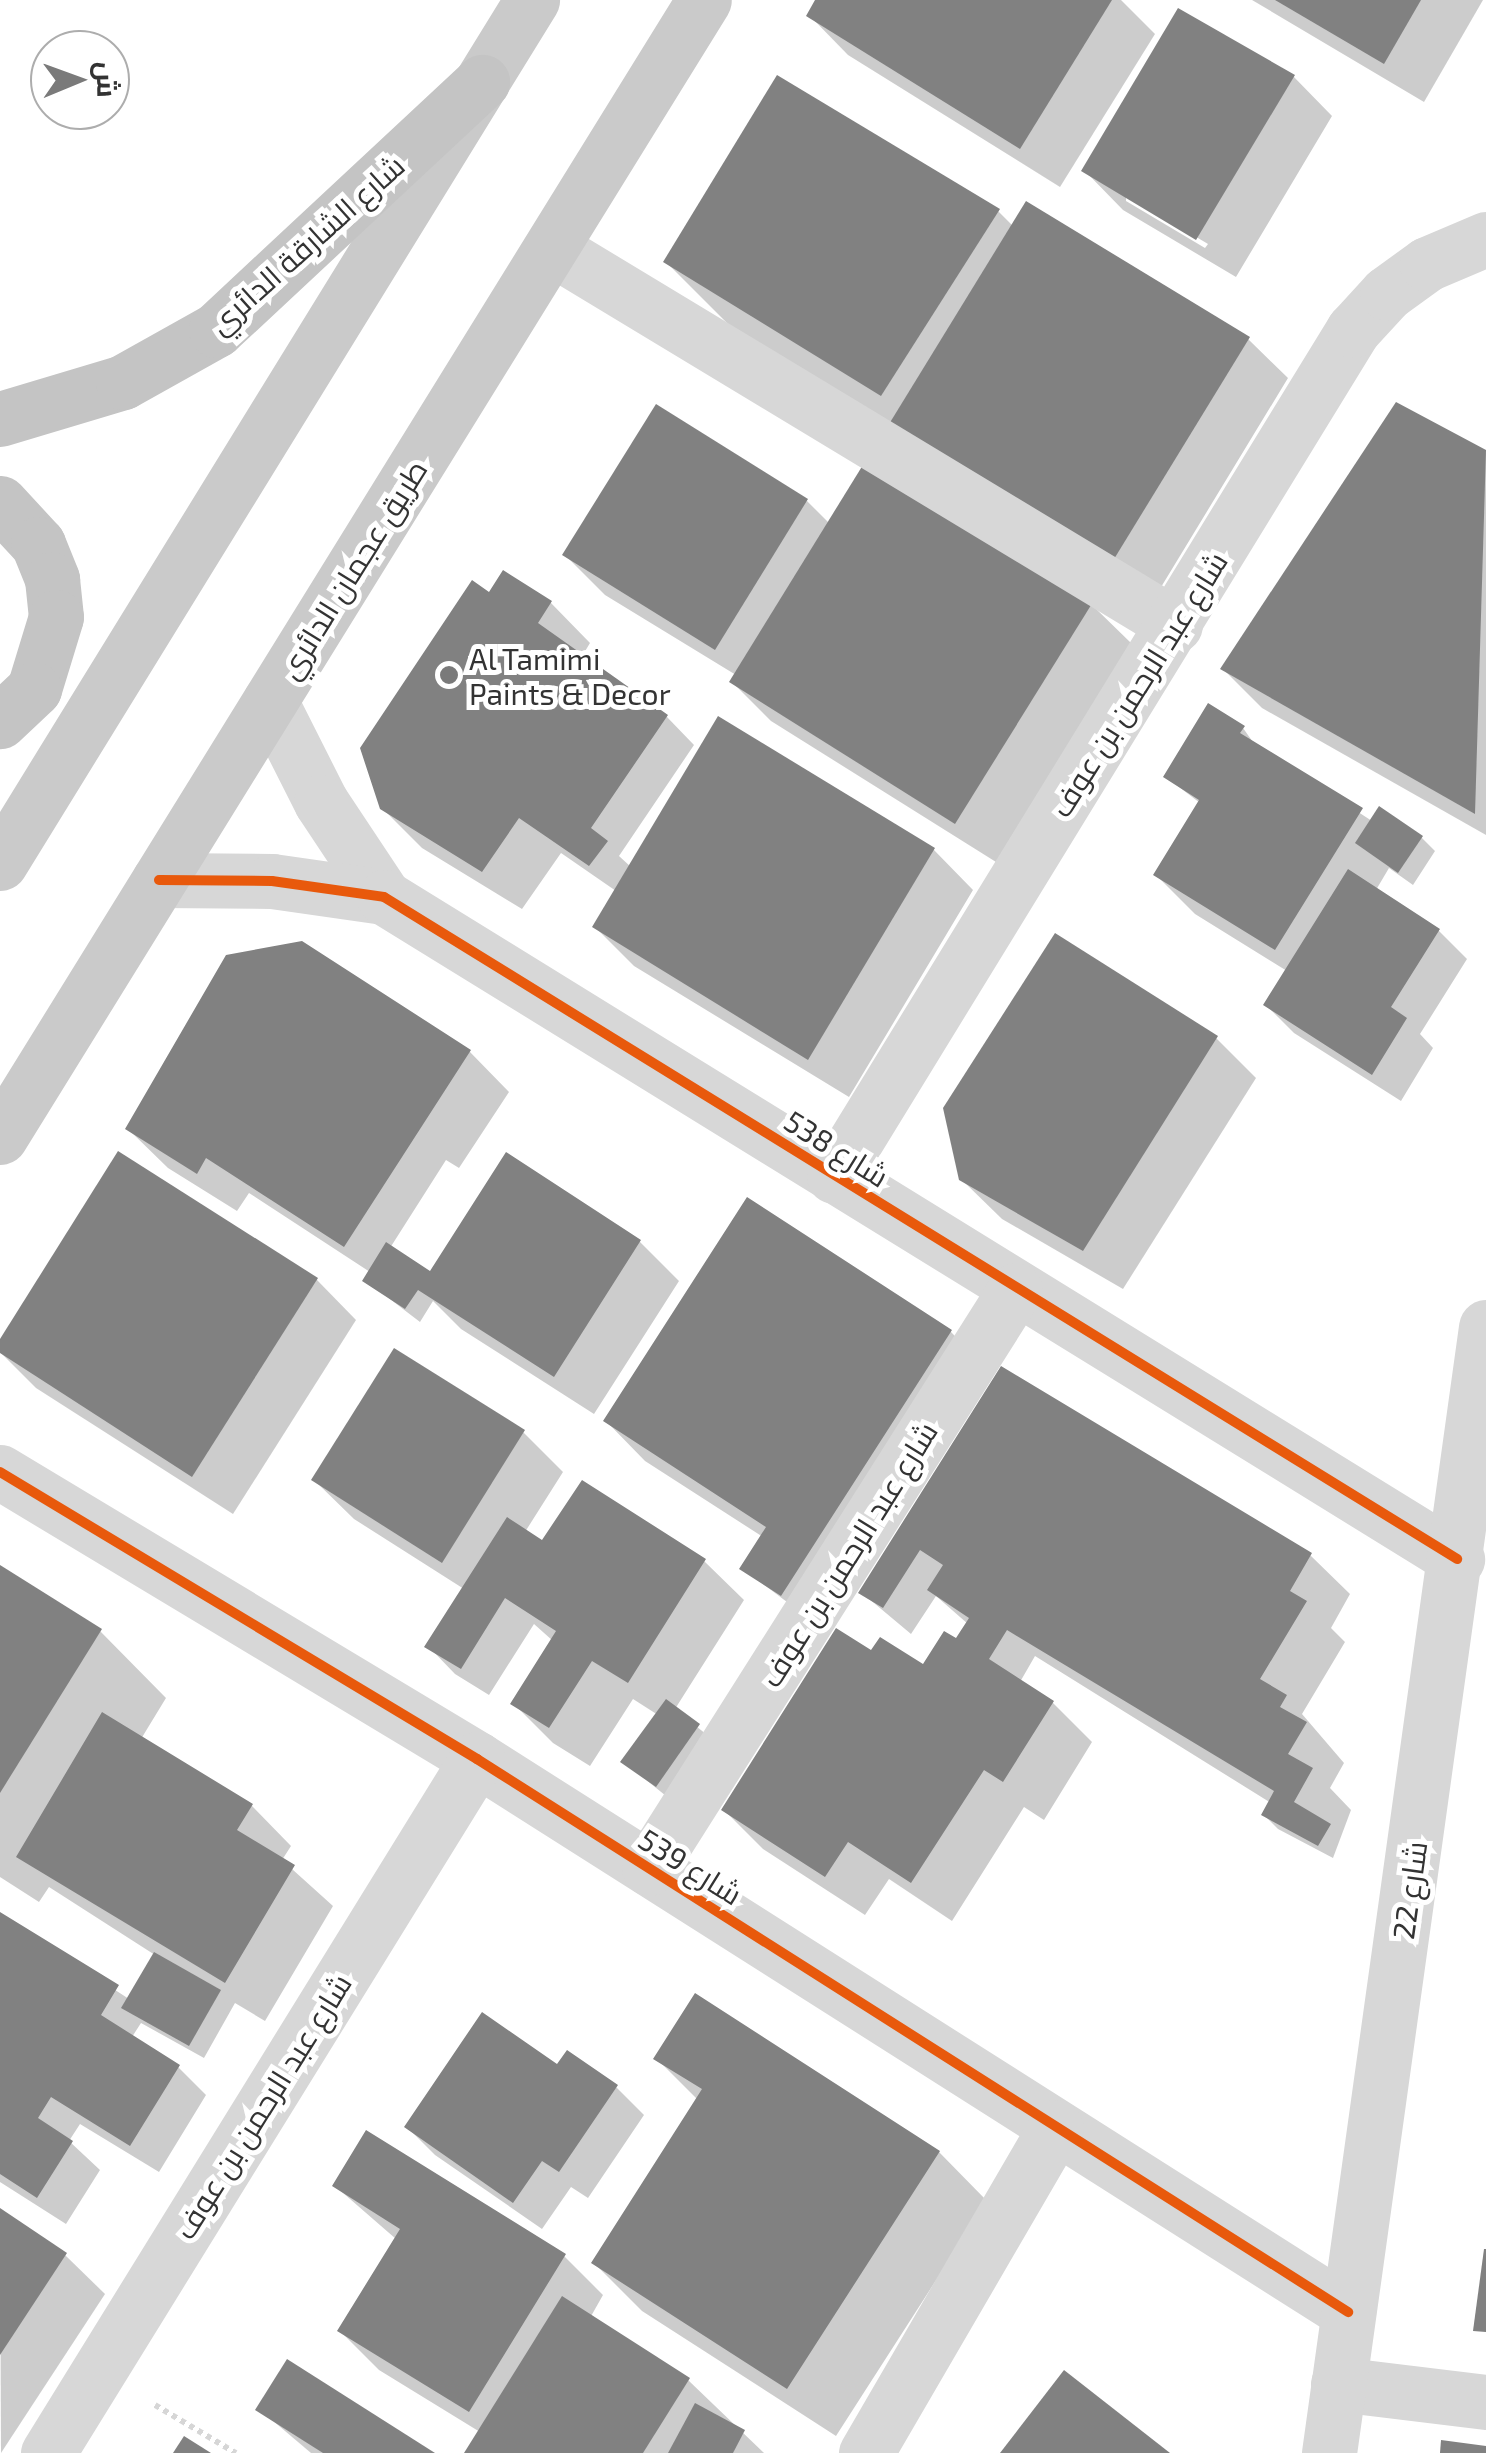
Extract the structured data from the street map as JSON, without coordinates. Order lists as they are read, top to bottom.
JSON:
{
  "streets": {
    "highway": ["شارع الشارقة الدائري"],
    "main road": ["طريق عجمان الدائري"],
    "street": [
      "شارع عبد الرحمن بن عوف",
      "شارع 538",
      "شارع 539",
      "شارع 22"
    ]
  },
  "crossings": [
    ["طريق عجمان الدائري", "شارع 538"],
    ["شارع عبد الرحمن بن عوف", "شارع 538"],
    ["شارع عبد الرحمن بن عوف", "شارع 539"],
    ["شارع 538", "شارع 22"],
    ["شارع 539", "شارع 22"]
  ],
  "places": ["Al Tamimi Paints & Decor"],
  "north": "right"
}
